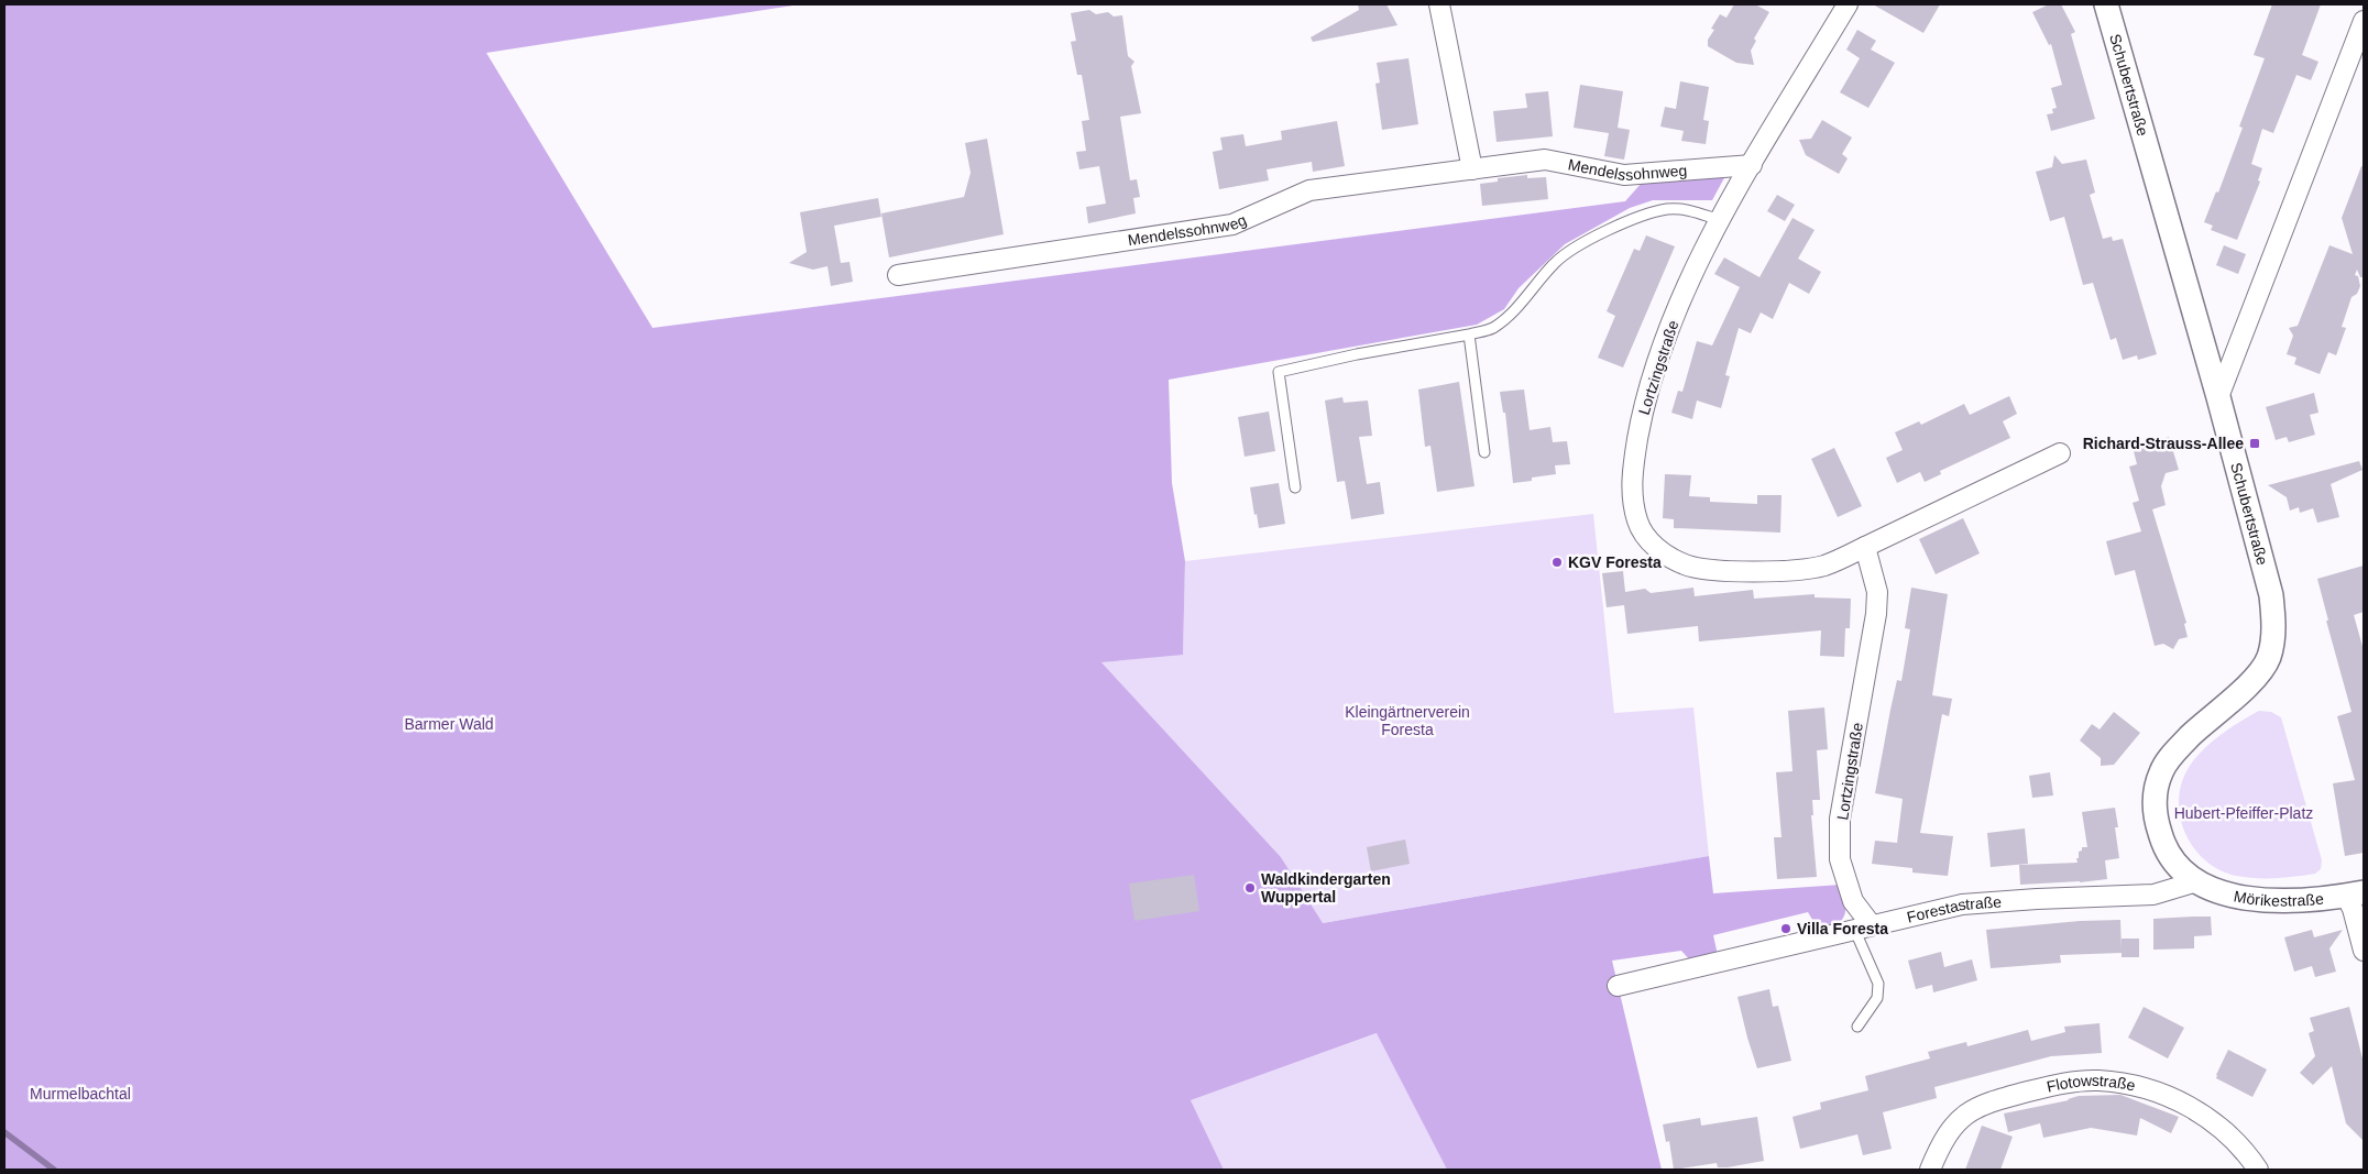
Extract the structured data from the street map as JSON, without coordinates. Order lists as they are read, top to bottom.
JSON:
{
  "streets": {
    "street": [
      "Schubertstraße",
      "Mendelssohnweg",
      "Lortzingstraße",
      "Mörikestraße",
      "Forestastraße",
      "Flotowstraße"
    ]
  },
  "crossings": [
    ["Schubertstraße", "Mörikestraße"],
    ["Schubertstraße", "Forestastraße"],
    ["Mendelssohnweg", "Lortzingstraße"],
    ["Lortzingstraße", "Forestastraße"],
    ["Mörikestraße", "Forestastraße"]
  ],
  "parks": [
    "Kleingärtnerverein Foresta",
    "Barmer Wald",
    "Hubert-Pfeiffer-Platz",
    "Murmelbachtal"
  ],
  "places": {
    "transit": ["Richard-Strauss-Allee"],
    "other": ["KGV Foresta", "Waldkindergarten Wuppertal", "Villa Foresta"]
  }
}
